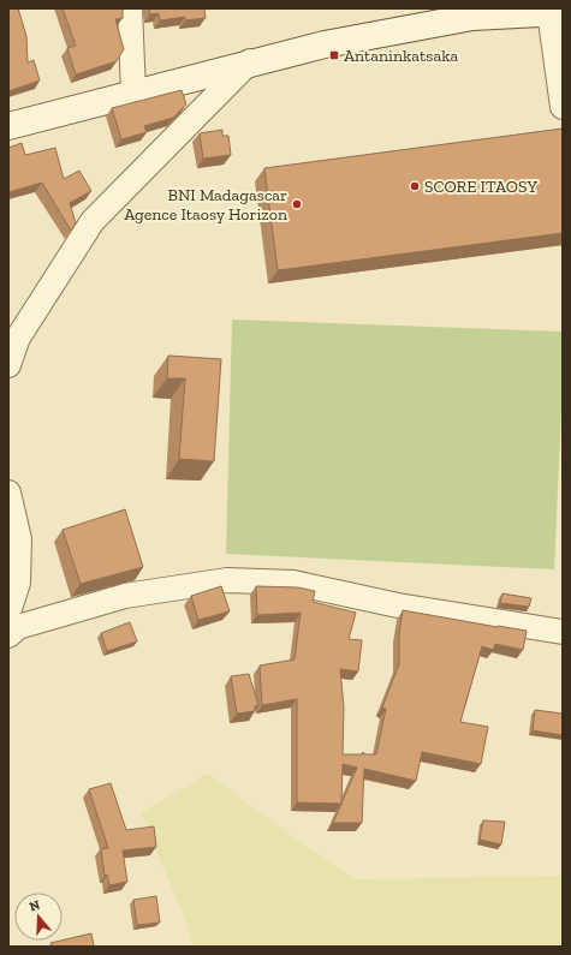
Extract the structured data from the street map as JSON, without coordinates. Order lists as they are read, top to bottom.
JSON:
{
  "places": {
    "transit": ["Antaninkatsaka"],
    "other": ["SCORE ITAOSY", "BNI Madagascar Agence Itaosy Horizon"]
  },
  "north": "top"
}
